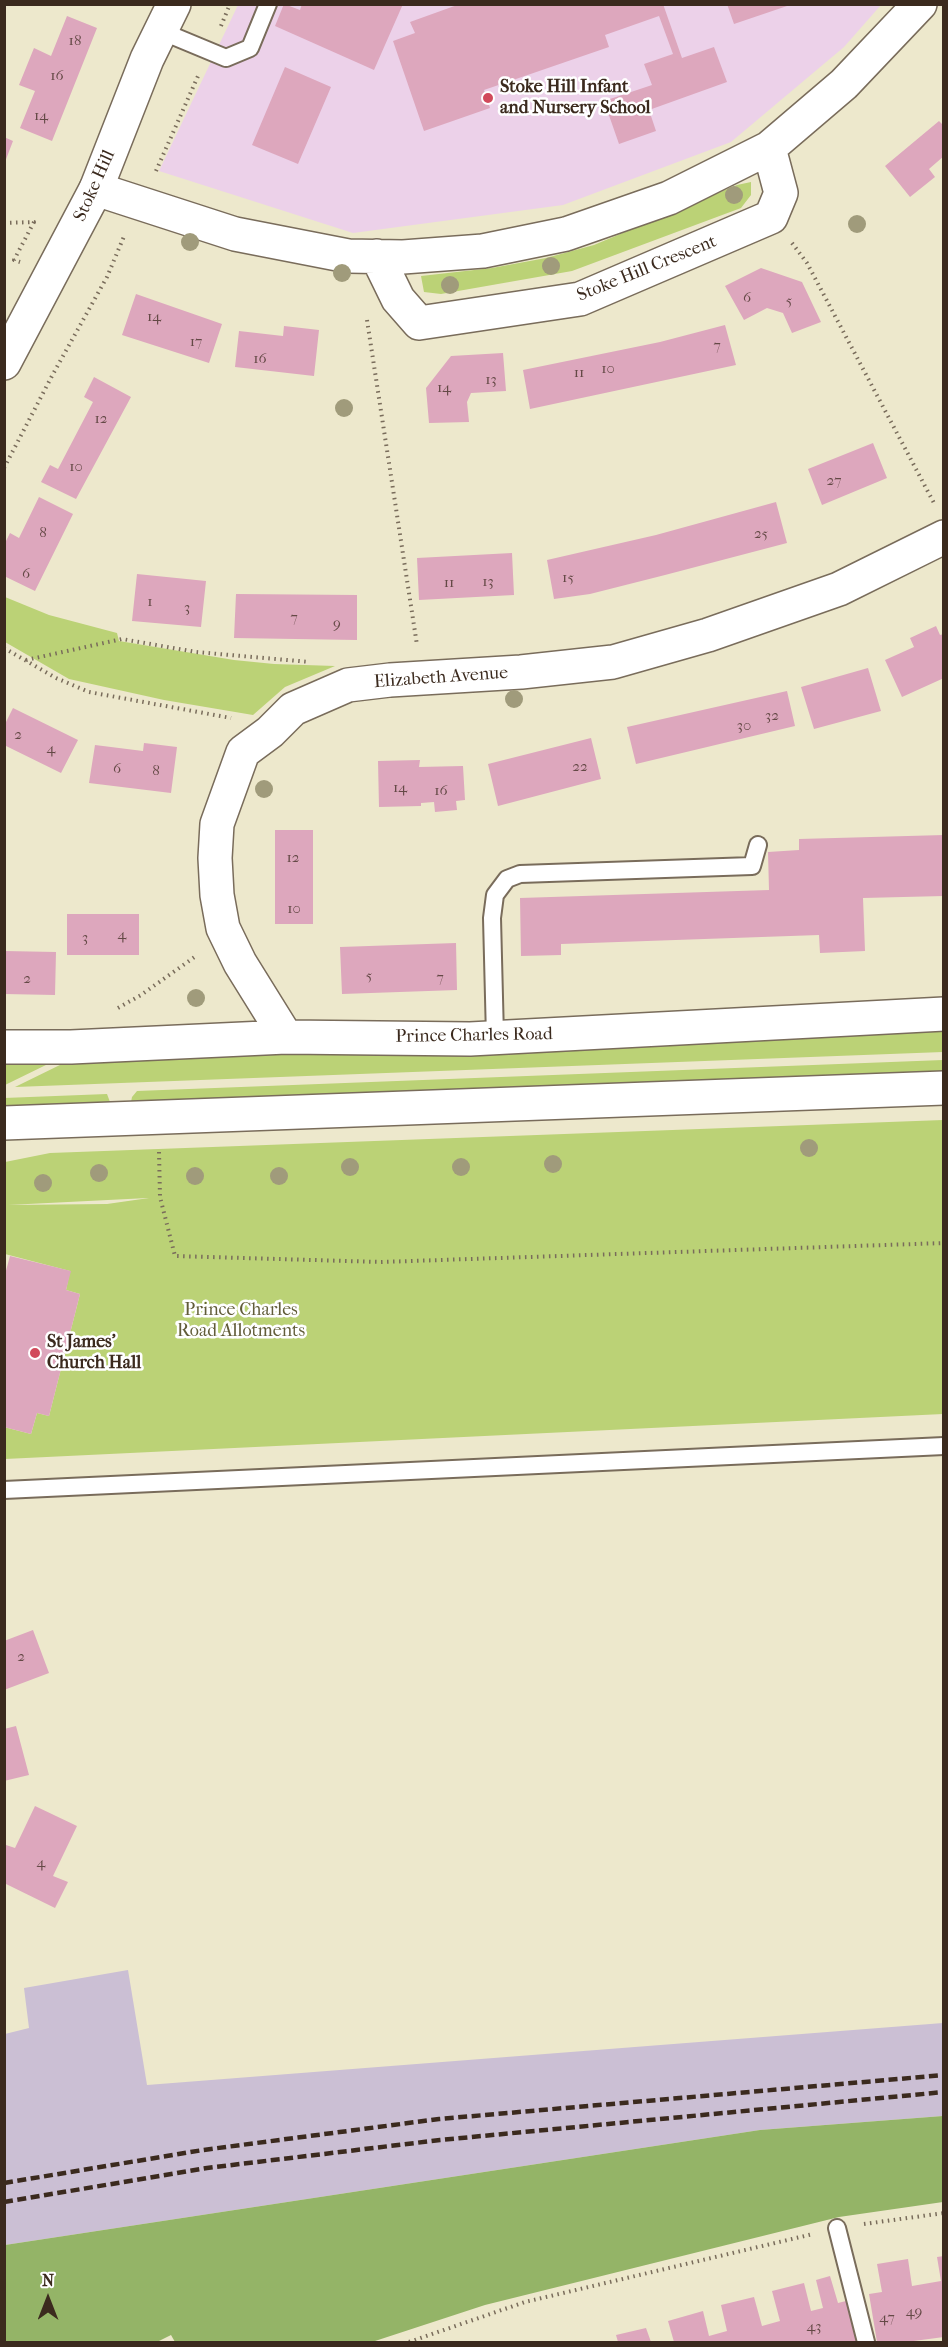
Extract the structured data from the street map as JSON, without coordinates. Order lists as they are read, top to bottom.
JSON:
{
  "streets": {
    "street": [
      "Stoke Hill",
      "Stoke Hill Crescent",
      "Elizabeth Avenue",
      "Prince Charles Road"
    ]
  },
  "crossings": [
    ["Elizabeth Avenue", "Prince Charles Road"]
  ],
  "parks": ["Prince Charles Road Allotments"],
  "places": ["Stoke Hill Infant and Nursery School", "St James' Church Hall"],
  "house_numbers": [
    "18",
    "16",
    "14",
    "6",
    "5",
    "14",
    "17",
    "7",
    "16",
    "10",
    "11",
    "13",
    "14",
    "12",
    "10",
    "27",
    "8",
    "25",
    "6",
    "15",
    "13",
    "11",
    "1",
    "3",
    "7",
    "9",
    "32",
    "30",
    "2",
    "4",
    "22",
    "6",
    "8",
    "14",
    "16",
    "12",
    "10",
    "4",
    "3",
    "5",
    "7",
    "2",
    "2",
    "4",
    "49",
    "47",
    "43"
  ],
  "north": "top"
}
